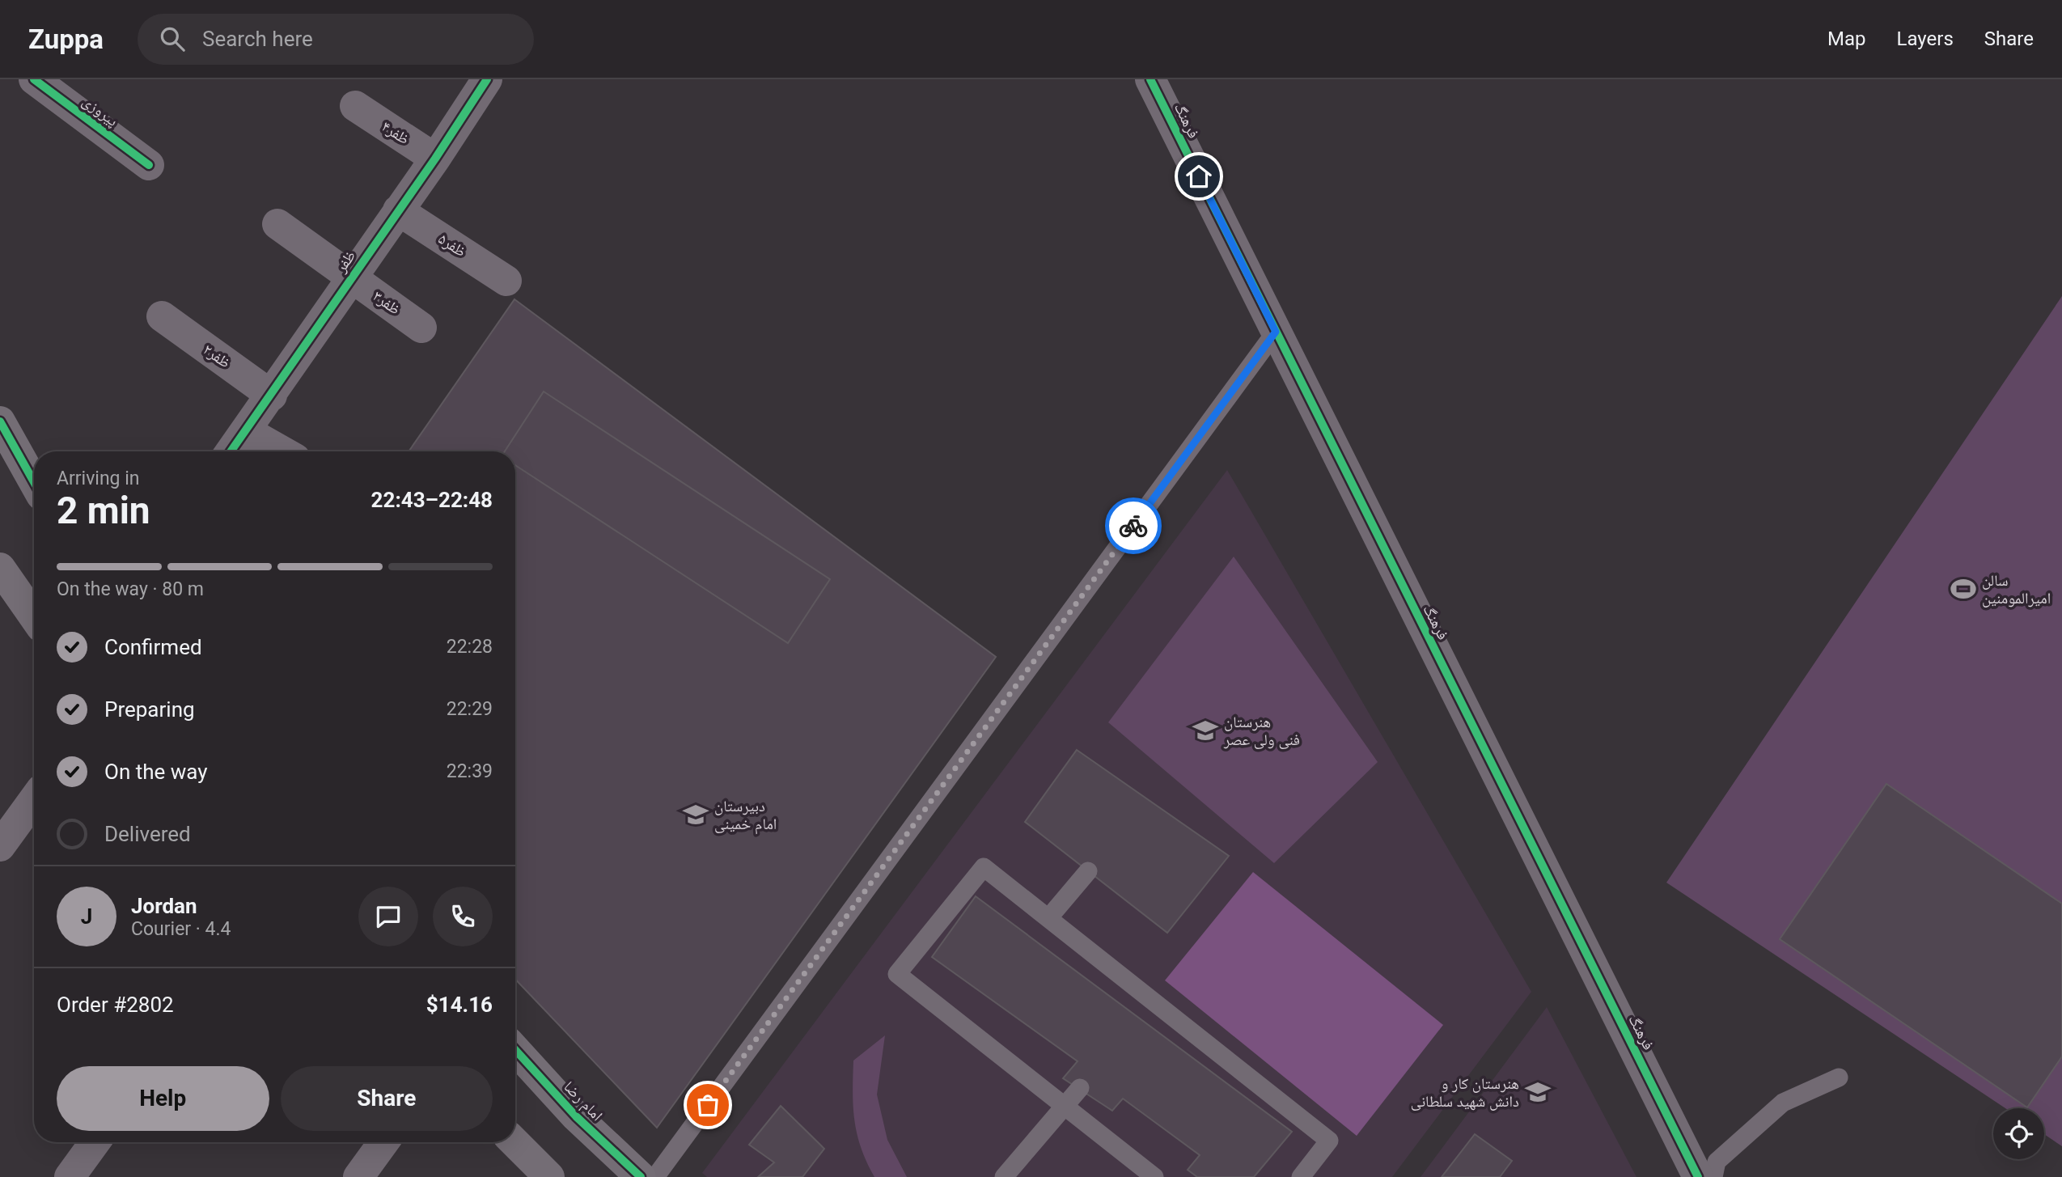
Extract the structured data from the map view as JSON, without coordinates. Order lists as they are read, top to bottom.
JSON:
{
  "streets": {
    "street": [
      "پیروزی",
      "فرهنگ",
      "ظفر۴",
      "ظفر۵",
      "ظفر",
      "ظفر۳",
      "ظفر۲",
      "امام رضا"
    ]
  },
  "crossings": [
    ["ظفر۴", "ظفر"],
    ["ظفر۵", "ظفر"],
    ["ظفر", "ظفر۳"],
    ["ظفر", "ظفر۲"]
  ],
  "places": {
    "sports": ["سالن امیرالمومنین"],
    "school or university": ["هنرستان فنی ولی عصر", "دبیرستان امام خمینی", "هنرستان کار و دانش شهید سلطانی"]
  },
  "page": {
    "header": "Zuppa",
    "search": "Search here",
    "nav": ["Map", "Layers", "Share"],
    "heading": ["2 min", "Arriving in", "22:43–22:48"],
    "panel": [
      "Jordan",
      "Courier · 4.4",
      "Order #2802",
      "$14.16"
    ],
    "bar": "On the way · 80 m",
    "list": [
      ["Confirmed", "22:28"],
      ["Preparing", "22:29"],
      ["On the way", "22:39"],
      "Delivered"
    ],
    "round": "J",
    "buttons": ["Help", "Share"]
  }
}
